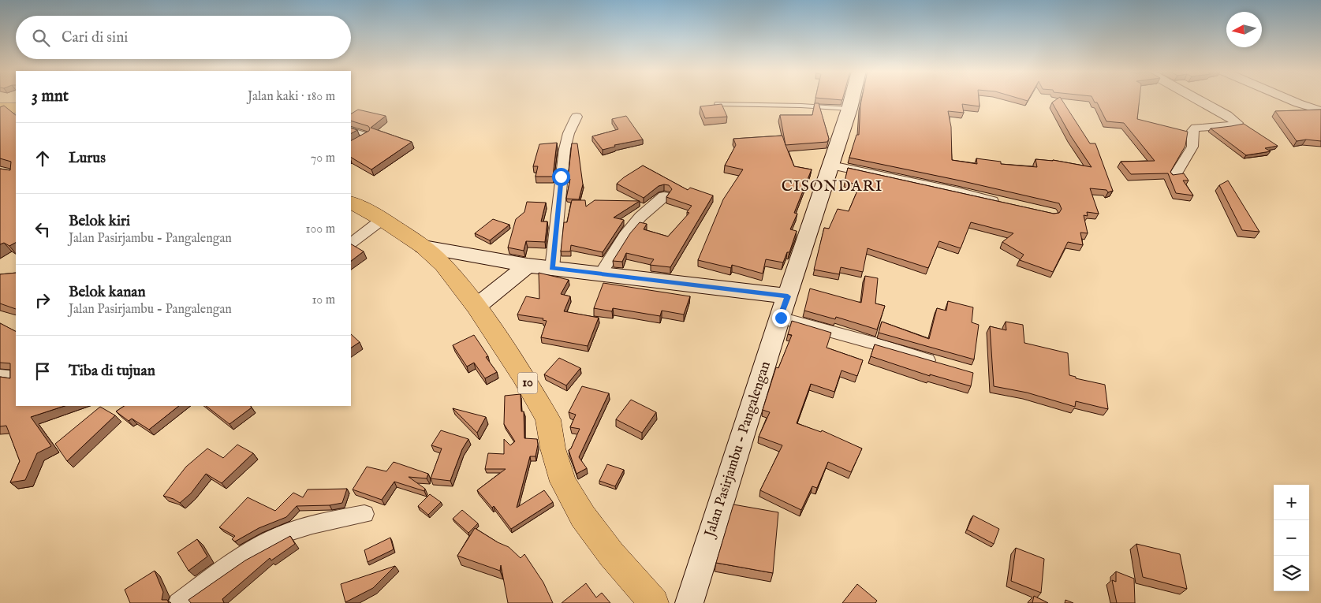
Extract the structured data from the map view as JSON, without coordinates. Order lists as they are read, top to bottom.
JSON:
{
  "streets": {
    "highway": ["10"],
    "main road": ["Jalan Pasirjambu - Pangalengan"]
  },
  "districts": ["CISONDARI"],
  "north": "left",
  "page": {
    "search": "Cari di sini",
    "heading": ["3 mnt", "Jalan kaki · 180 m"],
    "list": [
      ["Lurus", "70 m"],
      ["Belok kiri", "Jalan Pasirjambu - Pangalengan", "100 m"],
      ["Belok kanan", "Jalan Pasirjambu - Pangalengan", "10 m"],
      "Tiba di tujuan"
    ],
    "map_buttons": ["+", "−"]
  }
}
